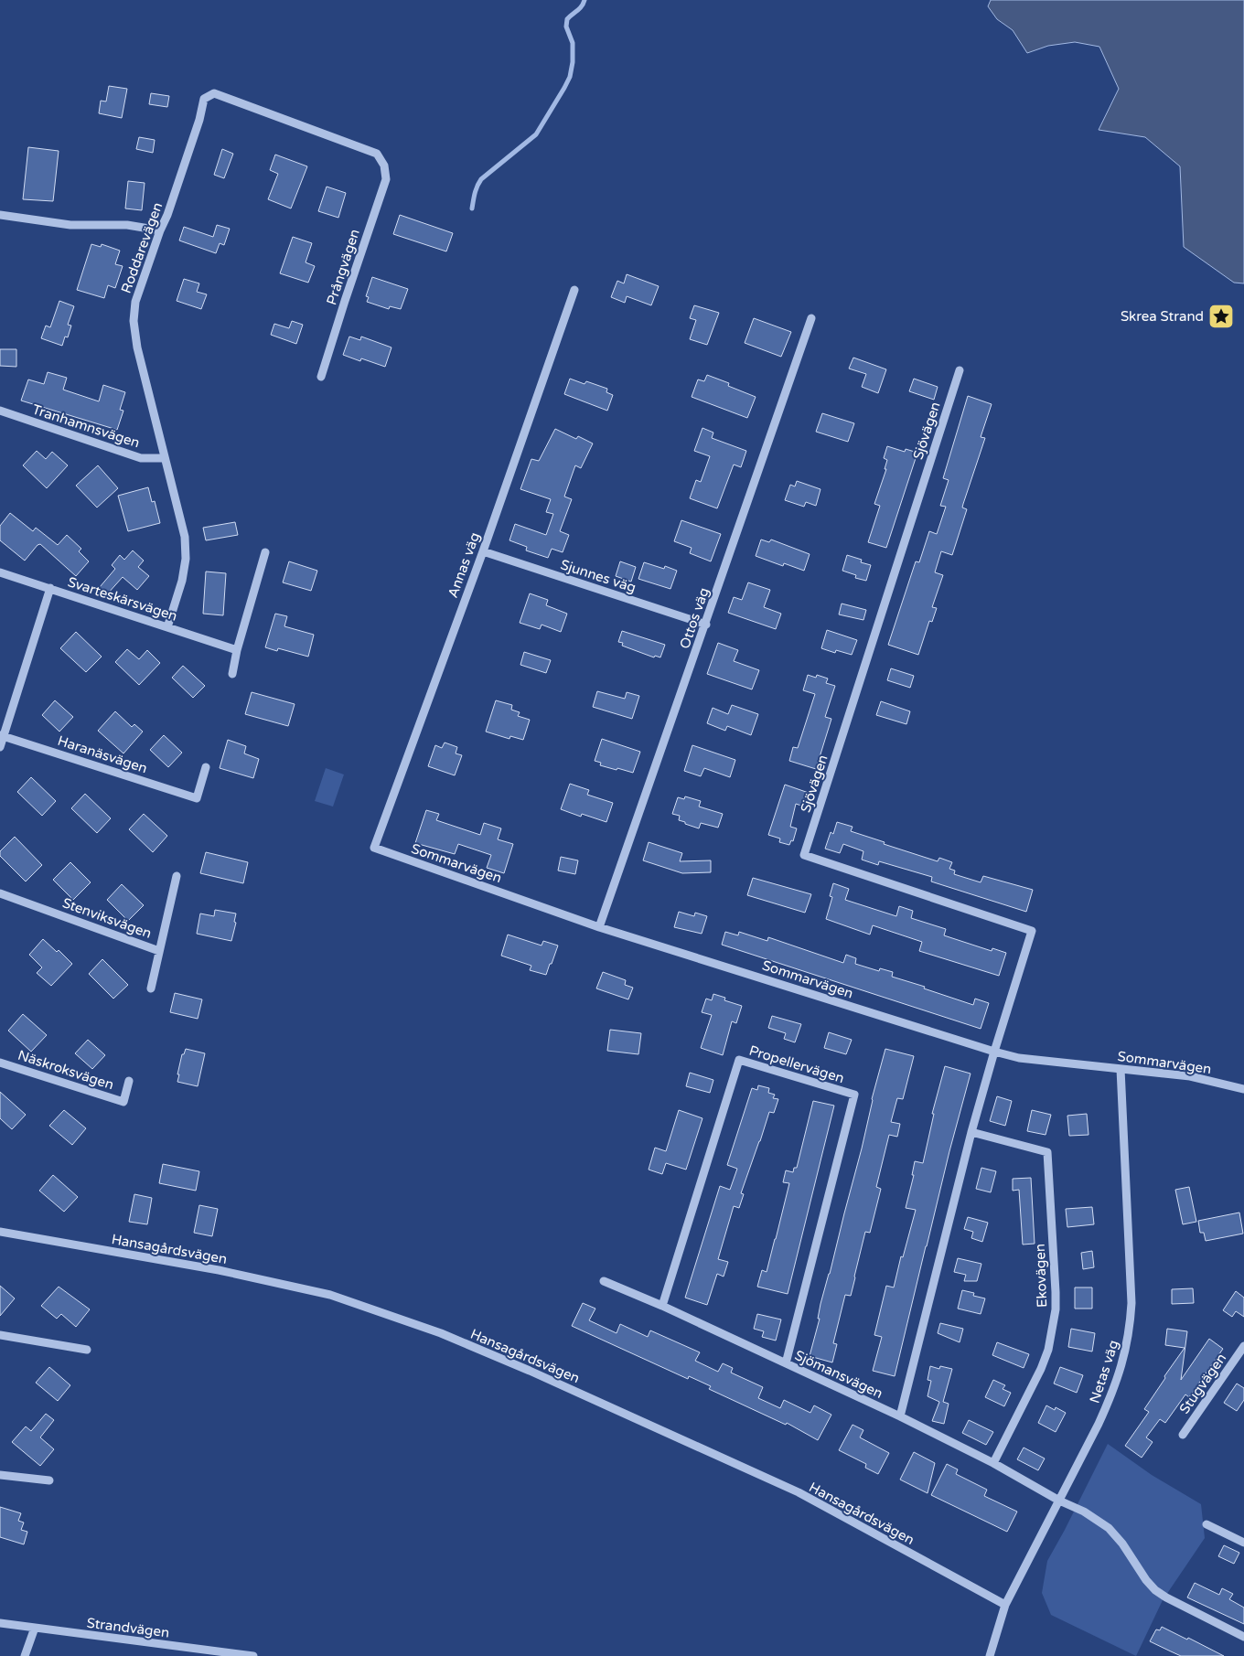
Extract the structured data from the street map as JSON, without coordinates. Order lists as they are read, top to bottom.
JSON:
{
  "streets": {
    "street": [
      "Roddarevägen",
      "Prångvägen",
      "Tranhamnsvägen",
      "Sjövägen",
      "Annas väg",
      "Sjunnes väg",
      "Svarteskärsvägen",
      "Ottos väg",
      "Haranäsvägen",
      "Sommarvägen",
      "Stenviksvägen",
      "Propellervägen",
      "Näskroksvägen",
      "Hansagårdsvägen",
      "Ekovägen",
      "Netas väg",
      "Sjömansvägen",
      "Stugvägen",
      "Strandvägen"
    ]
  },
  "crossings": [
    ["Roddarevägen", "Prångvägen"],
    ["Roddarevägen", "Tranhamnsvägen"],
    ["Roddarevägen", "Svarteskärsvägen"],
    ["Sjövägen", "Sommarvägen"],
    ["Annas väg", "Sjunnes väg"],
    ["Annas väg", "Sommarvägen"],
    ["Sjunnes väg", "Ottos väg"],
    ["Ottos väg", "Sommarvägen"],
    ["Sommarvägen", "Netas väg"],
    ["Propellervägen", "Sjömansvägen"],
    ["Hansagårdsvägen", "Netas väg"],
    ["Ekovägen", "Sjömansvägen"],
    ["Netas väg", "Sjömansvägen"]
  ],
  "places": {
    "place": ["Skrea Strand"]
  }
}
